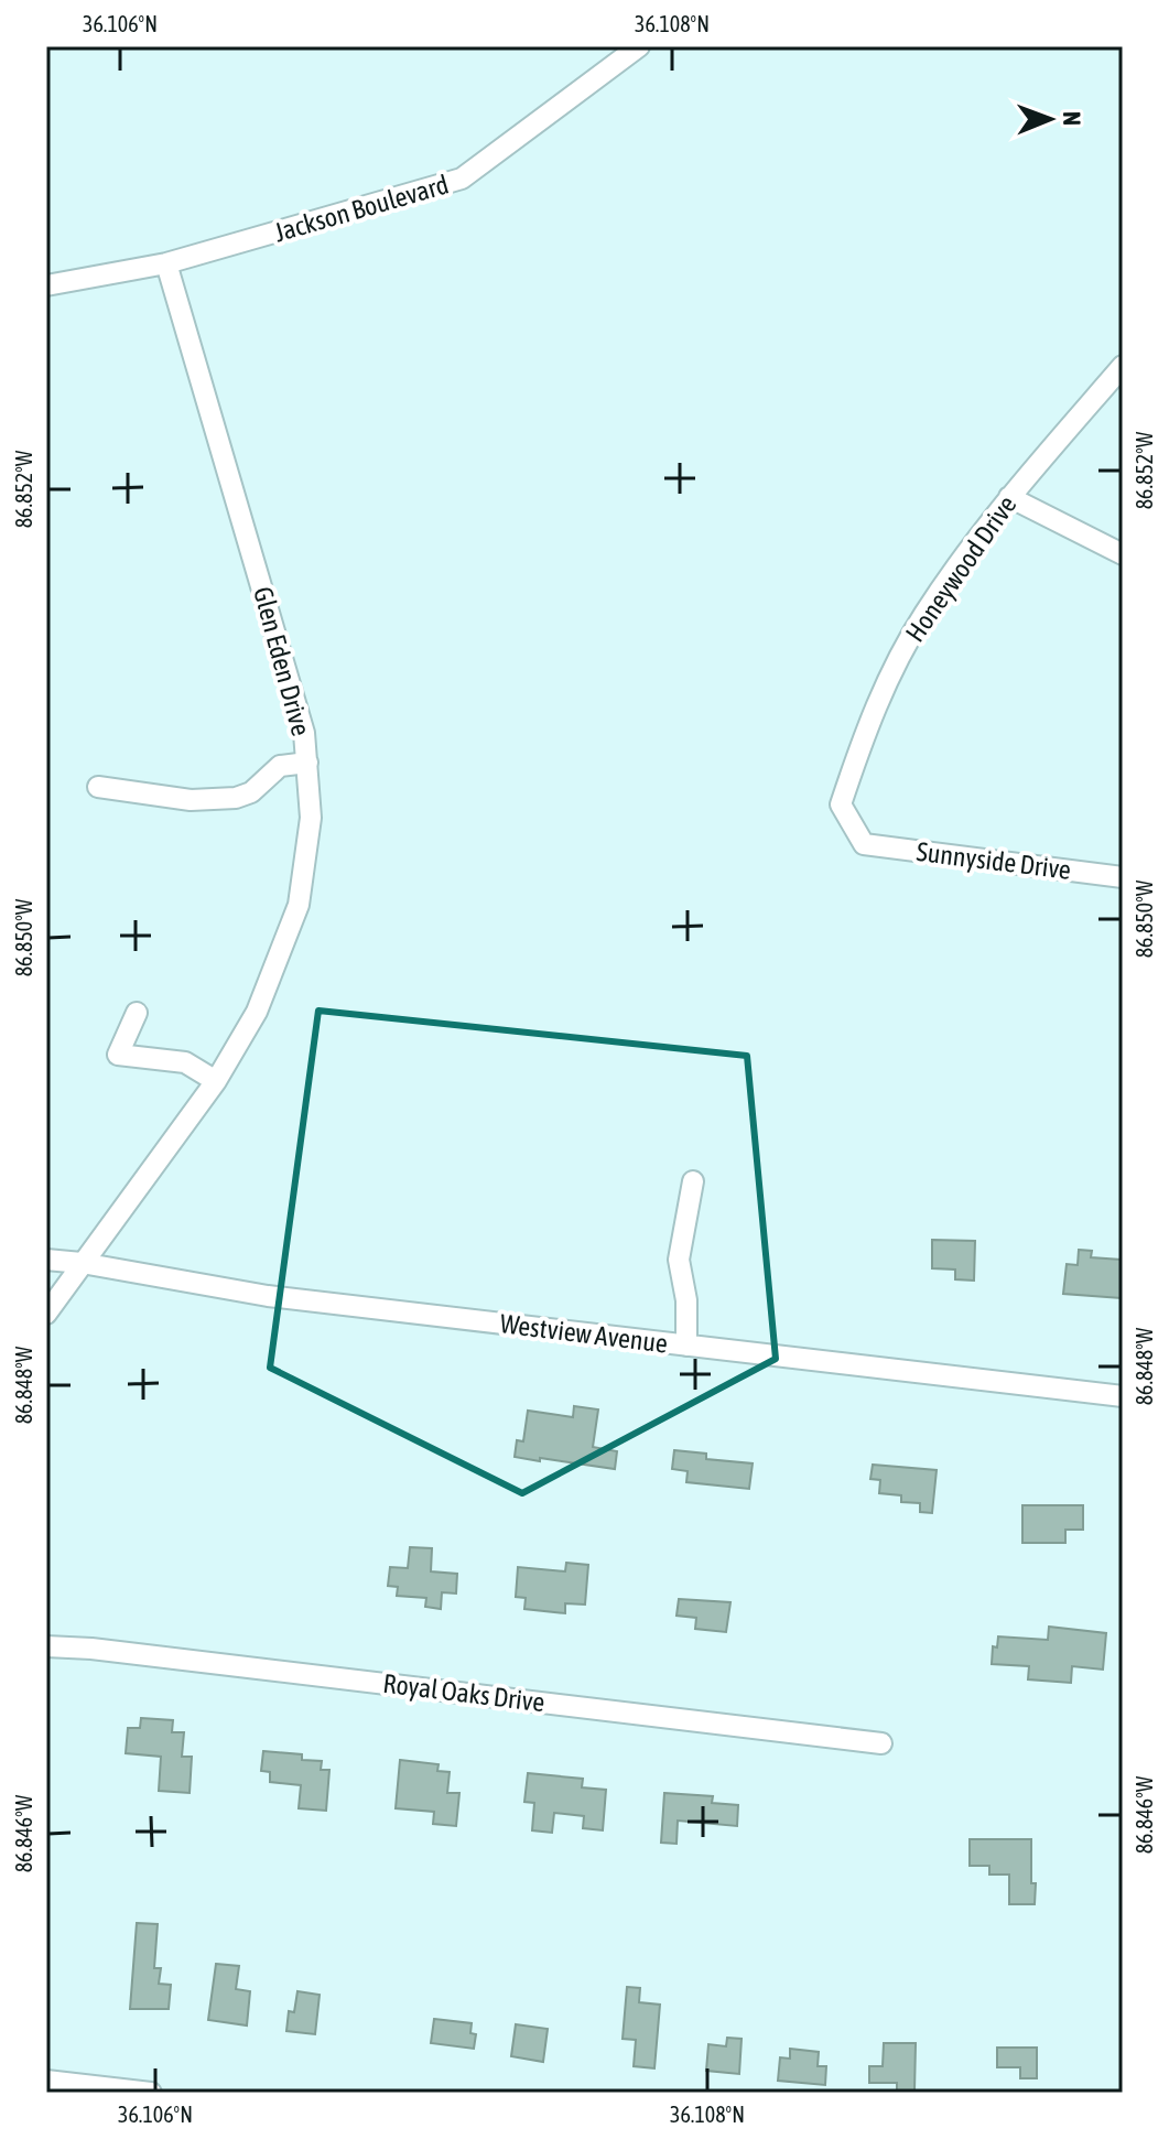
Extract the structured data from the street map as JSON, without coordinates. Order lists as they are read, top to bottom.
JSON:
{
  "streets": {
    "street": [
      "Jackson Boulevard",
      "Honeywood Drive",
      "Glen Eden Drive",
      "Sunnyside Drive",
      "Westview Avenue",
      "Royal Oaks Drive"
    ]
  },
  "crossings": [
    ["Jackson Boulevard", "Glen Eden Drive"],
    ["Honeywood Drive", "Sunnyside Drive"],
    ["Glen Eden Drive", "Westview Avenue"]
  ],
  "north": "right",
  "coordinates": [
    "36.106°N",
    "36.108°N",
    "86.852°W",
    "86.850°W",
    "86.848°W",
    "86.846°W"
  ]
}
